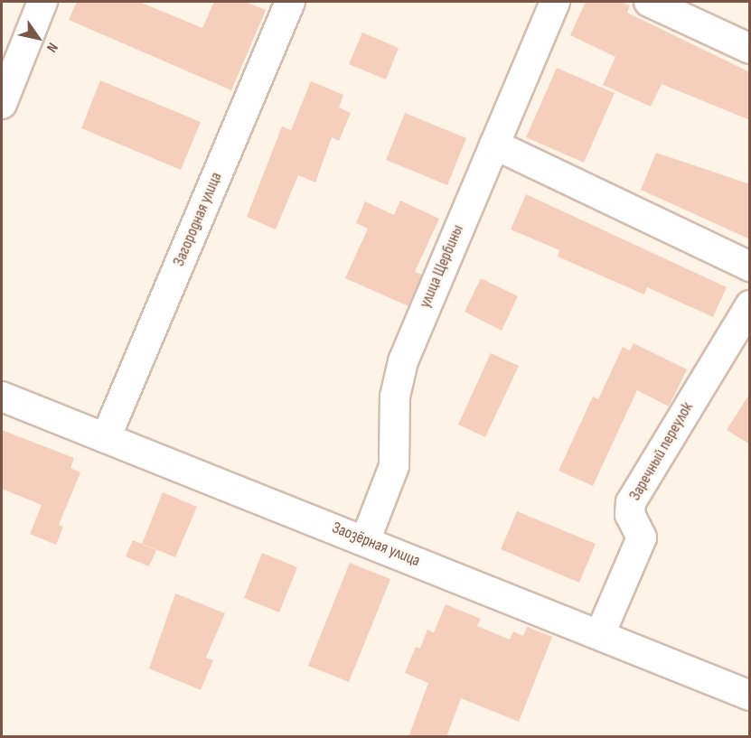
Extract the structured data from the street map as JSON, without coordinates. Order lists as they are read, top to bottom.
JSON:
{
  "streets": {
    "street": [
      "Загородная улица",
      "улица Щербины",
      "Заречный переулок",
      "Заозёрная улица"
    ]
  },
  "crossings": [
    ["Загородная улица", "Заозёрная улица"],
    ["улица Щербины", "Заозёрная улица"],
    ["Заречный переулок", "Заозёрная улица"]
  ],
  "north": "bottom right"
}
